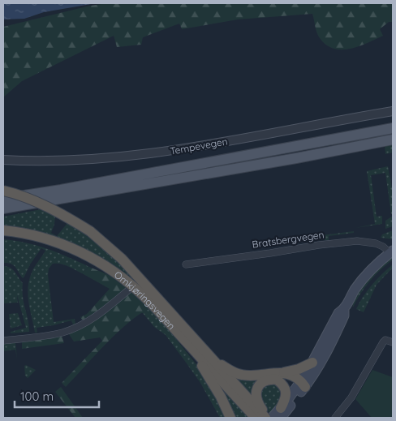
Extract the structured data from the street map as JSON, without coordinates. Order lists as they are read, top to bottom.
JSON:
{
  "streets": {
    "highway": ["Omkjøringsvegen"],
    "main road": ["Bratsbergvegen"],
    "street": ["Tempevegen"]
  },
  "scale_bar": "100 m"
}
